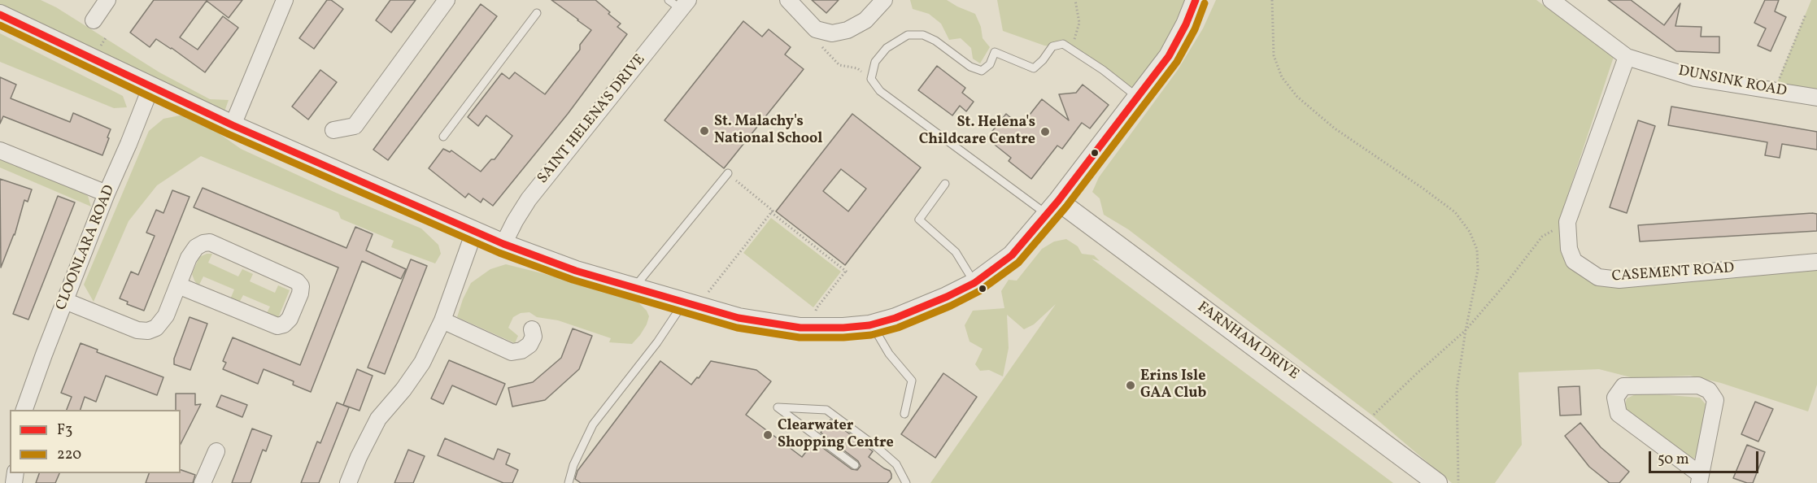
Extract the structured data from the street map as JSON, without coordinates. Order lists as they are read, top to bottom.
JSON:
{
  "streets": {
    "street": [
      "DUNSINK ROAD",
      "SAINT HELENA'S DRIVE",
      "CLOONLARA ROAD",
      "CASEMENT ROAD",
      "FARNHAM DRIVE"
    ]
  },
  "crossings": [
    ["DUNSINK ROAD", "CASEMENT ROAD"]
  ],
  "places": [
    "St. Malachy's National School",
    "St. Helena's Childcare Centre",
    "Erins Isle GAA Club",
    "Clearwater Shopping Centre"
  ],
  "lines": ["transit line F3", "transit line 220"],
  "legend": ["F3", "220"],
  "scale_bar": "50 m"
}
